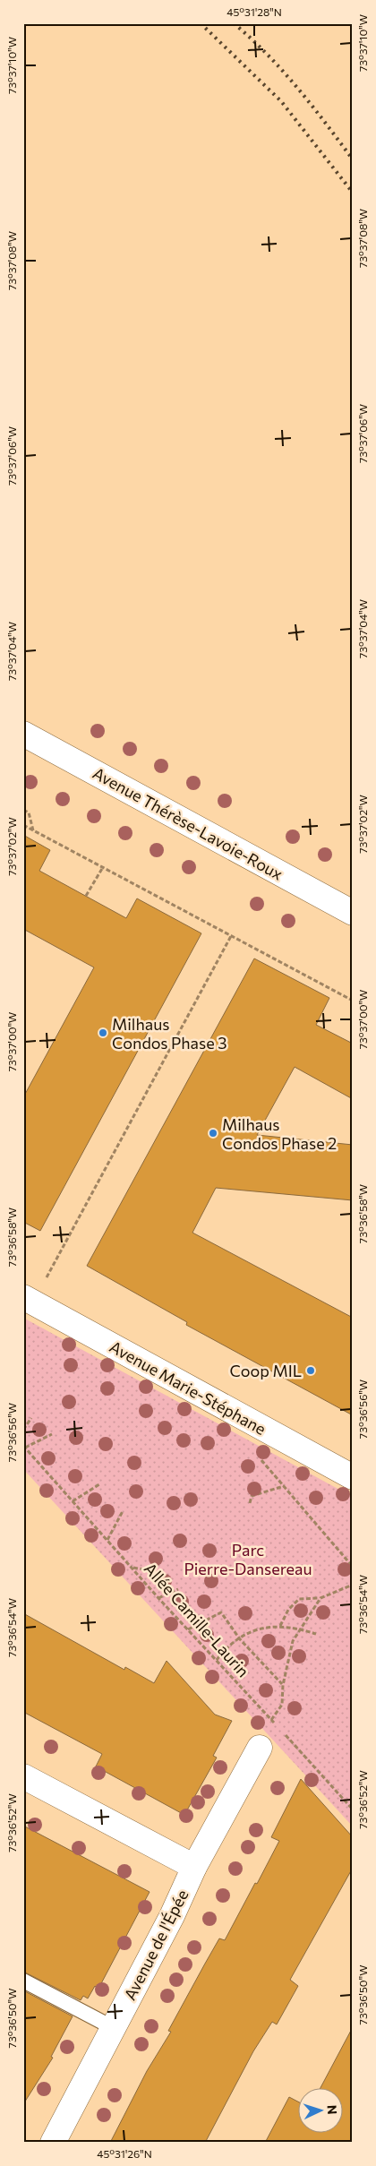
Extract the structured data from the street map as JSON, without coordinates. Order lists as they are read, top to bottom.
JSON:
{
  "streets": {
    "street": ["Avenue Thérèse-Lavoie-Roux", "Avenue Marie-Stéphane", "Avenue de l'Épée"],
    "path": ["Allée Camille-Laurin"]
  },
  "parks": ["Parc Pierre-Dansereau"],
  "places": ["Milhaus Condos Phase 3", "Milhaus Condos Phase 2", "Coop MIL"],
  "north": "right",
  "coordinates": [
    "45°31'28\"N",
    "73°37'10\"W",
    "73°37'08\"W",
    "73°37'06\"W",
    "73°37'04\"W",
    "73°37'02\"W",
    "73°37'00\"W",
    "73°36'58\"W",
    "73°36'56\"W",
    "73°36'54\"W",
    "73°36'52\"W",
    "73°36'50\"W",
    "45°31'26\"N"
  ]
}
